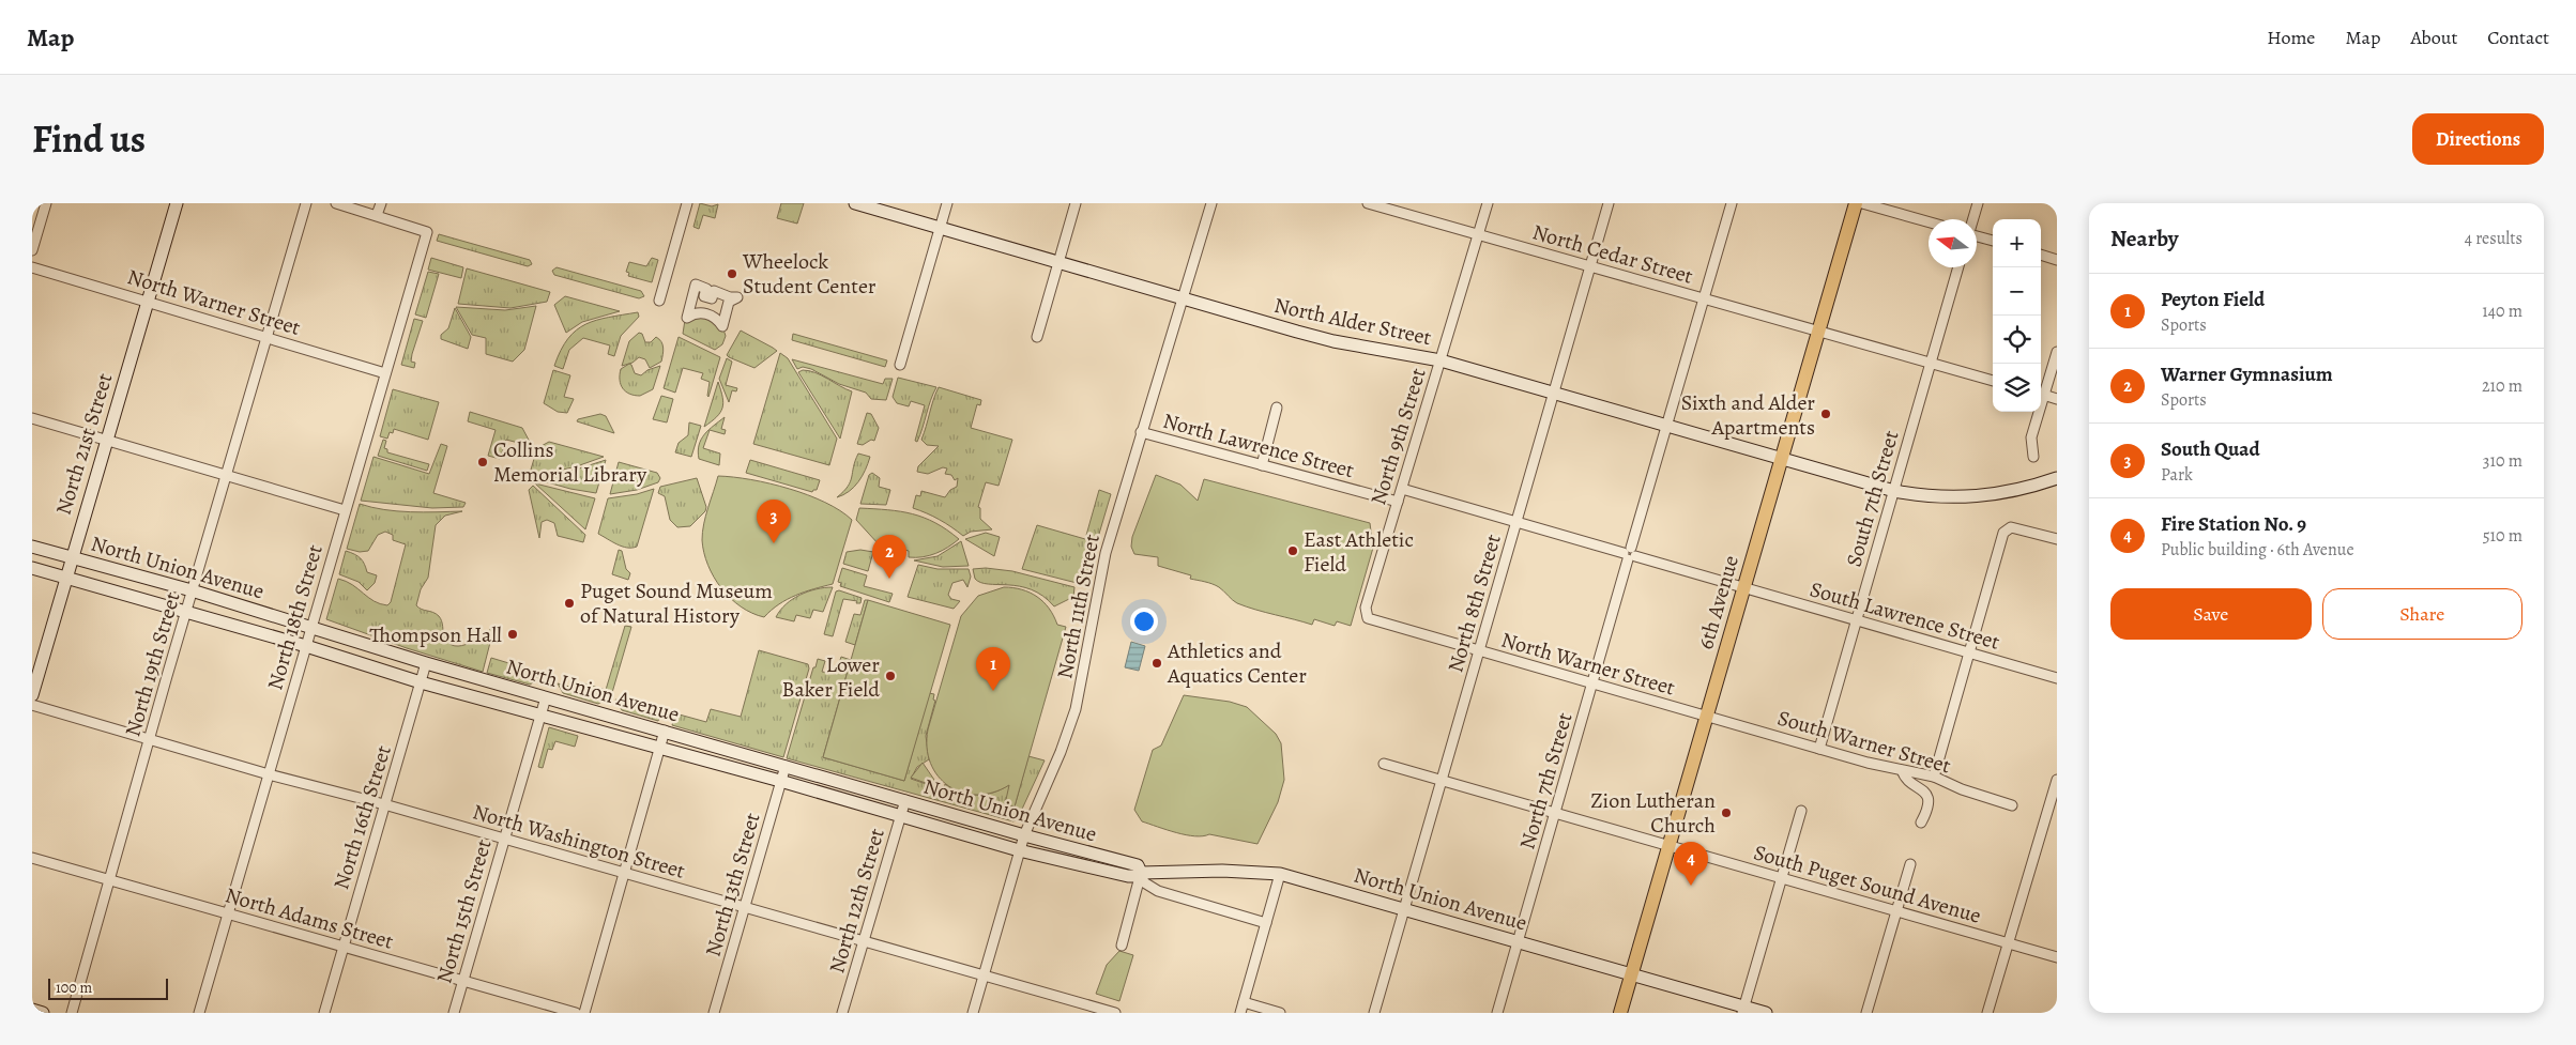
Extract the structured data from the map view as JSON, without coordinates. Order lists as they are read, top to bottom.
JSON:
{
  "streets": {
    "main road": ["6th Avenue"],
    "street": [
      "North Cedar Street",
      "North Warner Street",
      "North Alder Street",
      "North 9th Street",
      "North 21st Street",
      "North Lawrence Street",
      "South 7th Street",
      "North Union Avenue",
      "North 8th Street",
      "North 11th Street",
      "South Lawrence Street",
      "North 18th Street",
      "North 19th Street",
      "South Warner Street",
      "North 7th Street",
      "North 16th Street",
      "North Washington Street",
      "South Puget Sound Avenue",
      "North 13th Street",
      "North 12th Street",
      "North 15th Street",
      "North Adams Street"
    ]
  },
  "crossings": [
    ["North Cedar Street", "North 9th Street"],
    ["North Cedar Street", "South 7th Street"],
    ["North Cedar Street", "6th Avenue"],
    ["North Cedar Street", "North 8th Street"],
    ["North Cedar Street", "North 7th Street"],
    ["North Warner Street", "North 9th Street"],
    ["North Warner Street", "North 21st Street"],
    ["North Warner Street", "6th Avenue"],
    ["North Warner Street", "North 8th Street"],
    ["North Warner Street", "North 18th Street"],
    ["North Warner Street", "North 19th Street"],
    ["North Warner Street", "South Warner Street"],
    ["North Warner Street", "North 7th Street"],
    ["North Alder Street", "North 9th Street"],
    ["North Alder Street", "South 7th Street"],
    ["North Alder Street", "6th Avenue"],
    ["North Alder Street", "North 8th Street"],
    ["North Alder Street", "North 11th Street"],
    ["North Alder Street", "North 7th Street"],
    ["North 9th Street", "North Lawrence Street"],
    ["North 21st Street", "North Union Avenue"],
    ["North Lawrence Street", "North 11th Street"],
    ["South 7th Street", "South Lawrence Street"],
    ["South 7th Street", "South Warner Street"],
    ["North Union Avenue", "6th Avenue"],
    ["North Union Avenue", "North 8th Street"],
    ["North Union Avenue", "North 11th Street"],
    ["North Union Avenue", "North 18th Street"],
    ["North Union Avenue", "North 19th Street"],
    ["North Union Avenue", "North 7th Street"],
    ["North Union Avenue", "North 16th Street"],
    ["North Union Avenue", "North 13th Street"],
    ["North Union Avenue", "North 12th Street"],
    ["North Union Avenue", "North 15th Street"],
    ["6th Avenue", "South Lawrence Street"],
    ["6th Avenue", "South Warner Street"],
    ["6th Avenue", "South Puget Sound Avenue"],
    ["North 8th Street", "South Puget Sound Avenue"],
    ["North 11th Street", "North Washington Street"],
    ["North 18th Street", "North Washington Street"],
    ["North 18th Street", "North Adams Street"],
    ["North 19th Street", "North Washington Street"],
    ["North 19th Street", "North Adams Street"],
    ["North 7th Street", "South Puget Sound Avenue"],
    ["North 16th Street", "North Washington Street"],
    ["North 16th Street", "North Adams Street"],
    ["North Washington Street", "North 13th Street"],
    ["North Washington Street", "North 12th Street"],
    ["North Washington Street", "North 15th Street"],
    ["North 15th Street", "North Adams Street"]
  ],
  "places": [
    "Wheelock Student Center",
    "Sixth and Alder Apartments",
    "Collins Memorial Library",
    "East Athletic Field",
    "Puget Sound Museum of Natural History",
    "Thompson Hall",
    "Athletics and Aquatics Center",
    "Lower Baker Field",
    "Zion Lutheran Church"
  ],
  "scale_bar": "100 m",
  "north": "left",
  "page": {
    "header": "Map",
    "nav": [
      "Home",
      "Map",
      "About",
      "Contact"
    ],
    "title": "Find us",
    "buttons": [
      "Directions",
      ["Save", "Share"]
    ],
    "heading": ["Nearby", "4 results"],
    "map_buttons": ["+", "−"],
    "list": [
      {
        "mark": "1",
        "name": "Peyton Field",
        "note": "Sports",
        "value": "140 m"
      },
      {
        "mark": "2",
        "name": "Warner Gymnasium",
        "note": "Sports",
        "value": "210 m"
      },
      {
        "mark": "3",
        "name": "South Quad",
        "note": "Park",
        "value": "310 m"
      },
      {
        "mark": "4",
        "name": "Fire Station No. 9",
        "note": "Public building · 6th Avenue",
        "value": "510 m"
      }
    ],
    "pins": [
      "3",
      "2",
      "1",
      "4"
    ],
    "scale": "100 m"
  }
}
